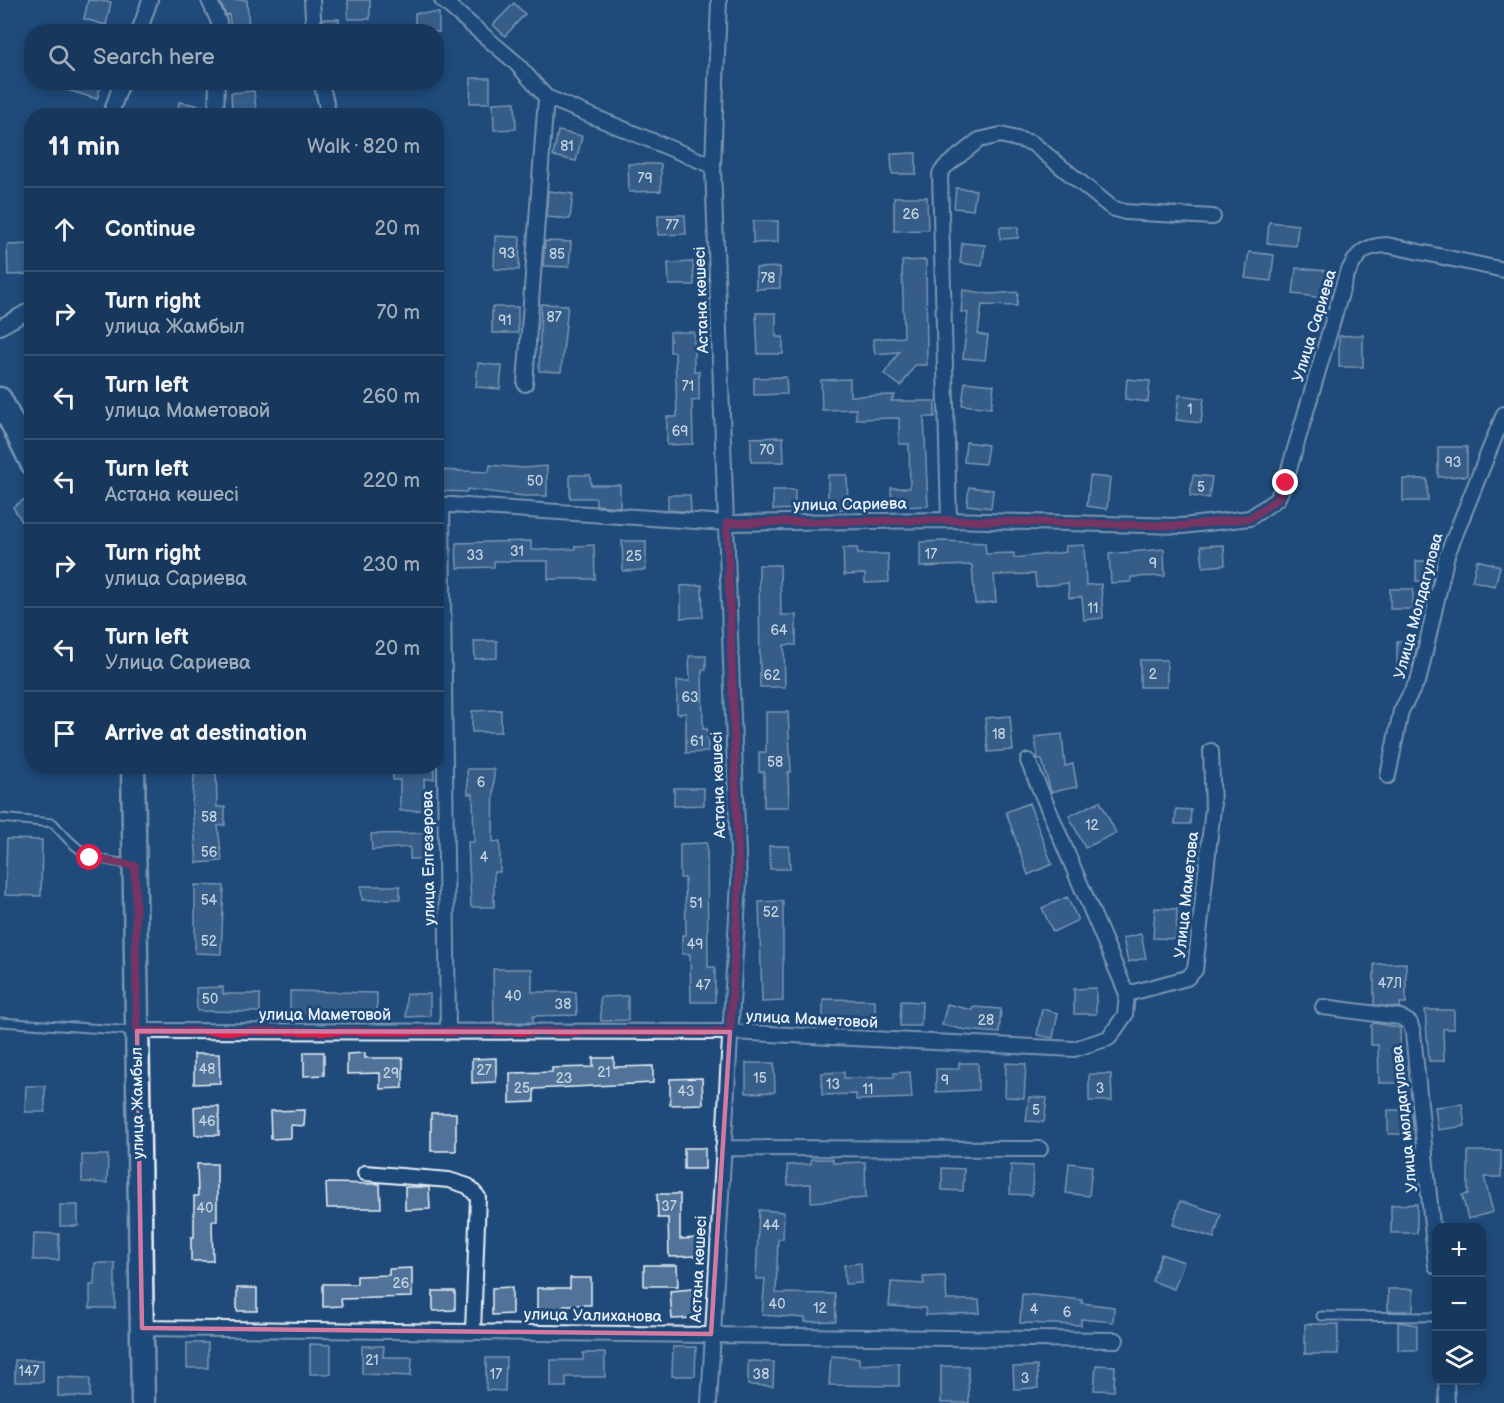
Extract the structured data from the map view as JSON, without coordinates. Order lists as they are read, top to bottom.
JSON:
{
  "streets": {
    "main road": ["улица Жамбыл"],
    "street": [
      "Астана көшесі",
      "Улица Сариева",
      "улица Сариева",
      "Улица Молдагулова",
      "улица Елгезерова",
      "Улица Маметова",
      "улица Маметовой",
      "Улица молдагулова",
      "улица Уалиханова"
    ]
  },
  "crossings": [
    ["Астана көшесі", "улица Сариева"],
    ["Астана көшесі", "улица Маметовой"],
    ["Астана көшесі", "улица Уалиханова"],
    ["Улица Сариева", "улица Сариева"],
    ["улица Елгезерова", "улица Маметовой"],
    ["Улица Маметова", "улица Маметовой"],
    ["улица Маметовой", "улица Жамбыл"],
    ["улица Жамбыл", "улица Уалиханова"]
  ],
  "house_numbers": [
    "81",
    "79",
    "26",
    "77",
    "93",
    "85",
    "78",
    "87",
    "91",
    "71",
    "1",
    "69",
    "70",
    "93",
    "50",
    "5",
    "31",
    "17",
    "33",
    "25",
    "9",
    "11",
    "64",
    "2",
    "62",
    "63",
    "18",
    "61",
    "58",
    "6",
    "58",
    "12",
    "56",
    "4",
    "54",
    "51",
    "52",
    "52",
    "49",
    "47Л",
    "47",
    "40",
    "50",
    "38",
    "28",
    "48",
    "27",
    "21",
    "29",
    "23",
    "15",
    "9",
    "13",
    "25",
    "3",
    "11",
    "43",
    "5",
    "46",
    "37",
    "40",
    "44",
    "26",
    "40",
    "12",
    "4",
    "6",
    "21",
    "147",
    "17",
    "38",
    "3"
  ],
  "page": {
    "search": "Search here",
    "heading": ["11 min", "Walk · 820 m"],
    "list": [
      ["Continue", "20 m"],
      ["Turn right", "улица Жамбыл", "70 m"],
      ["Turn left", "улица Маметовой", "260 m"],
      ["Turn left", "Астана көшесі", "220 m"],
      ["Turn right", "улица Сариева", "230 m"],
      ["Turn left", "Улица Сариева", "20 m"],
      "Arrive at destination"
    ],
    "map_buttons": ["+", "−"]
  }
}
